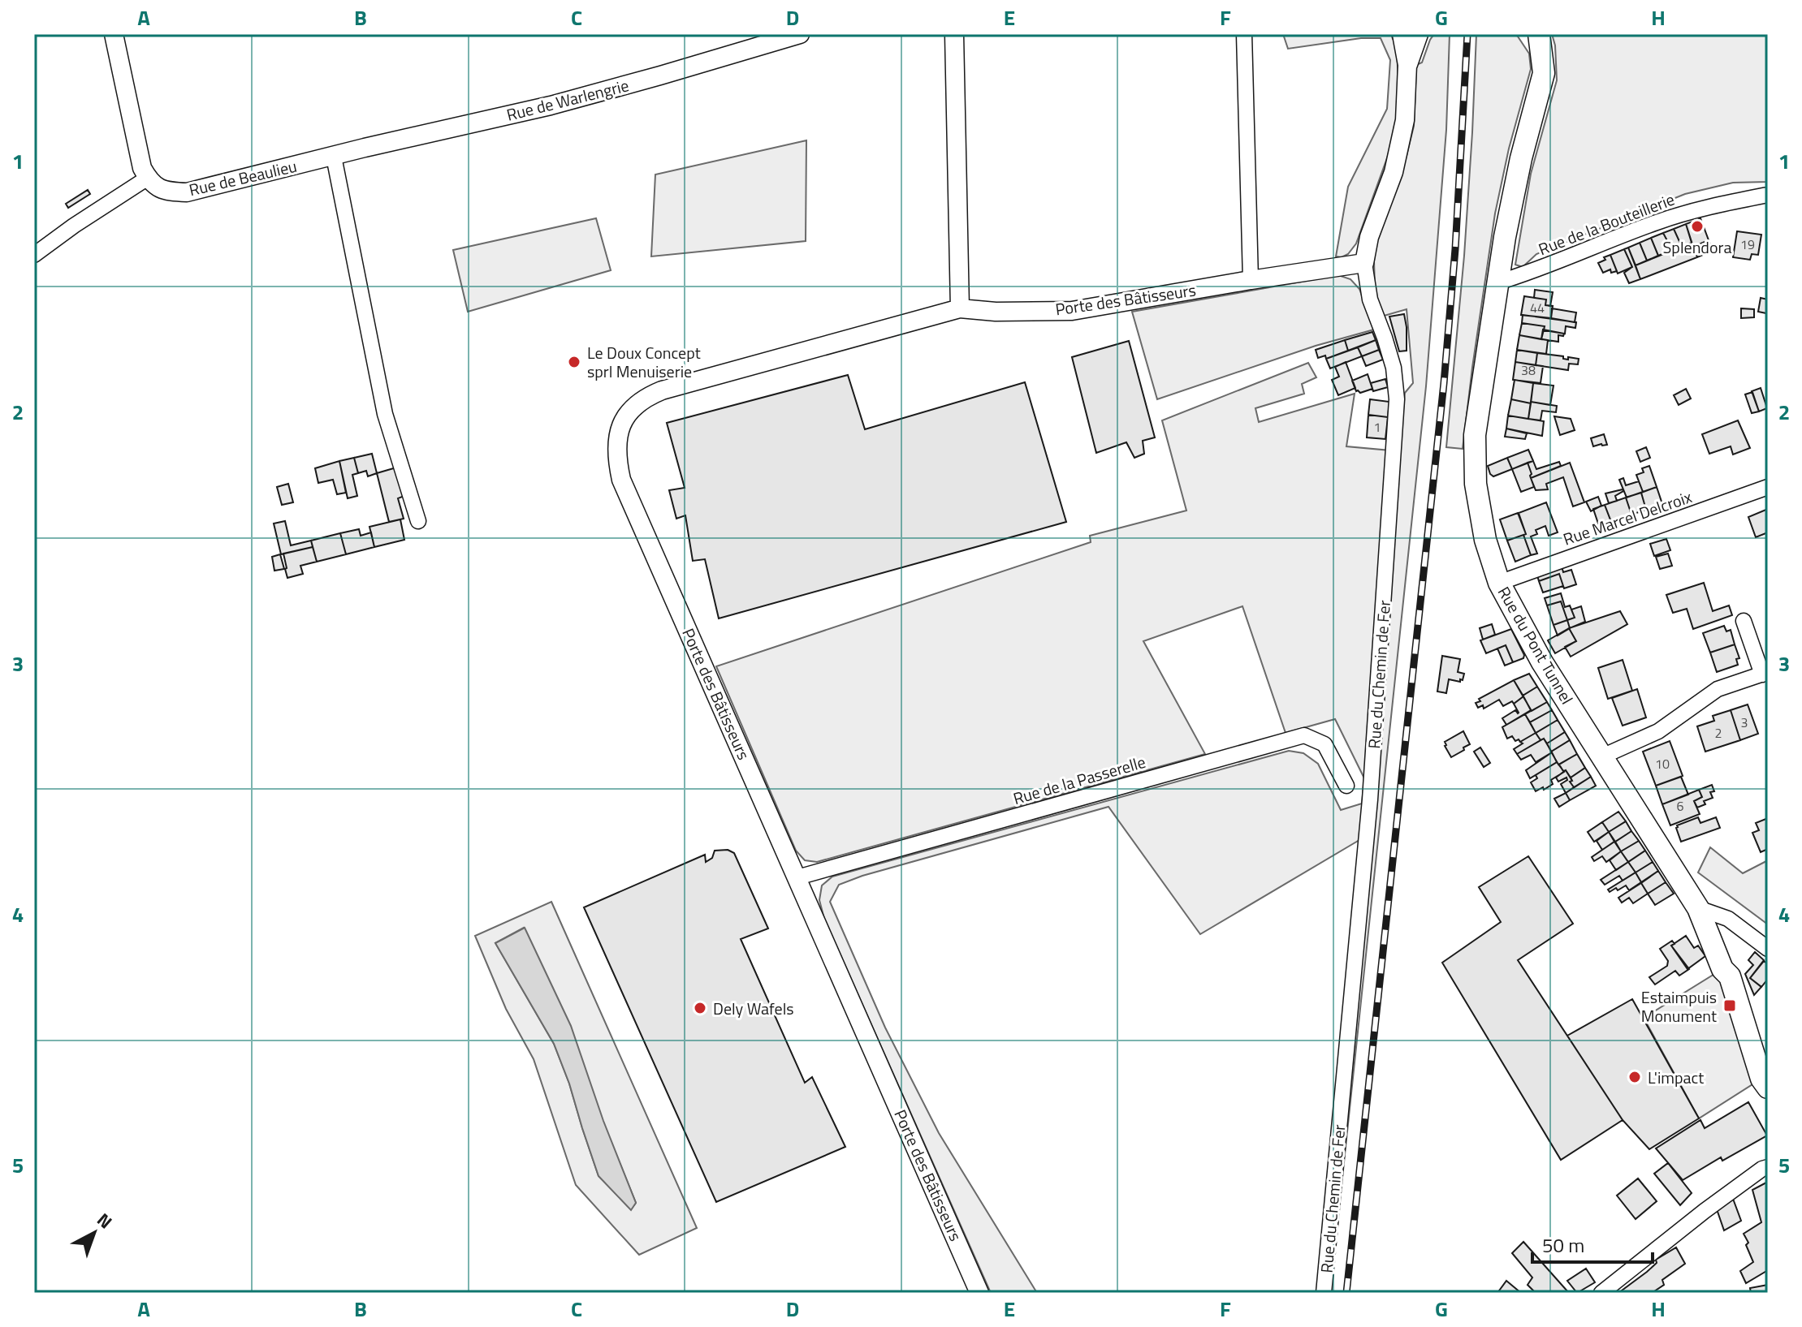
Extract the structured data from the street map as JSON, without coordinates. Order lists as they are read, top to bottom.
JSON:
{
  "streets": {
    "main road": ["Rue du Pont Tunnel"],
    "street": [
      "Rue de Warlengrie",
      "Rue de Beaulieu",
      "Rue de la Bouteillerie",
      "Porte des Bâtisseurs",
      "Rue Marcel Delcroix",
      "Rue du Chemin de Fer",
      "Rue de la Passerelle"
    ]
  },
  "crossings": [
    ["Rue de Warlengrie", "Rue de Beaulieu"],
    ["Rue de la Bouteillerie", "Rue du Pont Tunnel"],
    ["Porte des Bâtisseurs", "Rue du Chemin de Fer"],
    ["Porte des Bâtisseurs", "Rue de la Passerelle"],
    ["Rue Marcel Delcroix", "Rue du Pont Tunnel"]
  ],
  "places": {
    "other": [
      "Splendora",
      "Le Doux Concept sprl Menuiserie",
      "Dely Wafels",
      "L'impact"
    ],
    "transit": ["Estaimpuis Monument"]
  },
  "house_numbers": [
    "19",
    "44",
    "38",
    "1",
    "3",
    "2",
    "10",
    "6"
  ],
  "scale_bar": "50 m",
  "north": "top right",
  "grid": {
    "columns": [
      "A",
      "B",
      "C",
      "D",
      "E",
      "F",
      "G",
      "H"
    ],
    "rows": [
      "1",
      "2",
      "3",
      "4",
      "5"
    ]
  }
}
